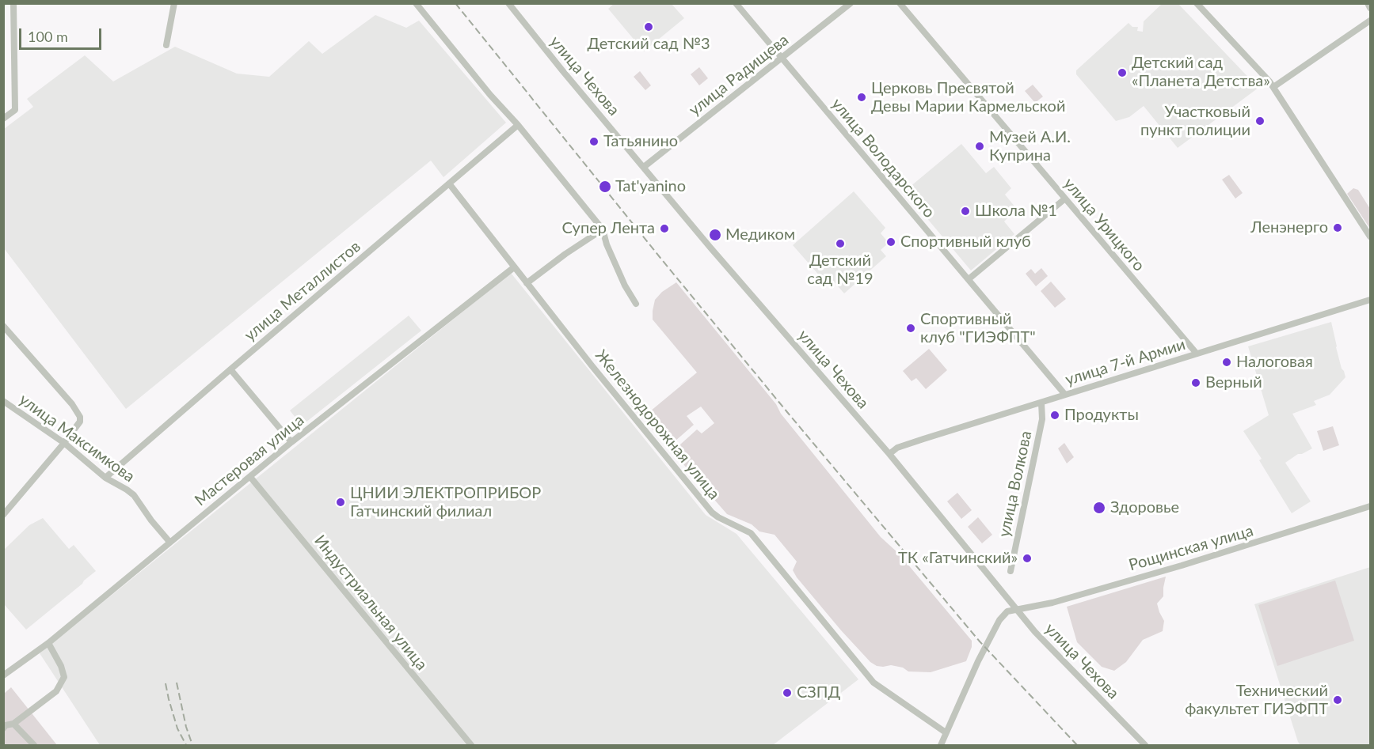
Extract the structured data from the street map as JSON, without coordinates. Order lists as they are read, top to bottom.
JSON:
{
  "streets": {
    "street": [
      "улица Радищева",
      "улица Чехова",
      "улица Володарского",
      "улица Урицкого",
      "улица Металлистов",
      "улица 7-й Армии",
      "Железнодорожная улица",
      "улица Максимкова",
      "Мастеровая улица",
      "улица Волкова",
      "Рощинская улица",
      "Индустриальная улица"
    ]
  },
  "crossings": [
    ["улица Радищева", "улица Чехова"],
    ["улица Радищева", "улица Володарского"],
    ["улица Чехова", "улица 7-й Армии"],
    ["улица Чехова", "Рощинская улица"],
    ["улица Володарского", "улица 7-й Армии"],
    ["улица Урицкого", "улица 7-й Армии"],
    ["улица Металлистов", "Железнодорожная улица"],
    ["улица Металлистов", "улица Максимкова"],
    ["улица 7-й Армии", "улица Волкова"],
    ["Железнодорожная улица", "Мастеровая улица"],
    ["улица Максимкова", "Мастеровая улица"],
    ["Мастеровая улица", "Индустриальная улица"]
  ],
  "places": [
    "Детский сад №3",
    "Детский сад «Планета Детства»",
    "Церковь Пресвятой Девы Марии Кармельской",
    "Участковый пункт полиции",
    "Татьянино",
    "Музей А.И. Куприна",
    "Tat'yanino",
    "Школа №1",
    "Ленэнерго",
    "Супер Лента",
    "Медиком",
    "Спортивный клуб",
    "Детский сад №19",
    "Спортивный клуб \"ГИЭФПТ\"",
    "Налоговая",
    "Верный",
    "Продукты",
    "ЦНИИ ЭЛЕКТРОПРИБОР Гатчинский филиал",
    "Здоровье",
    "ТК «Гатчинский»",
    "СЗПД",
    "Технический факультет ГИЭФПТ"
  ],
  "scale_bar": "100 m"
}
